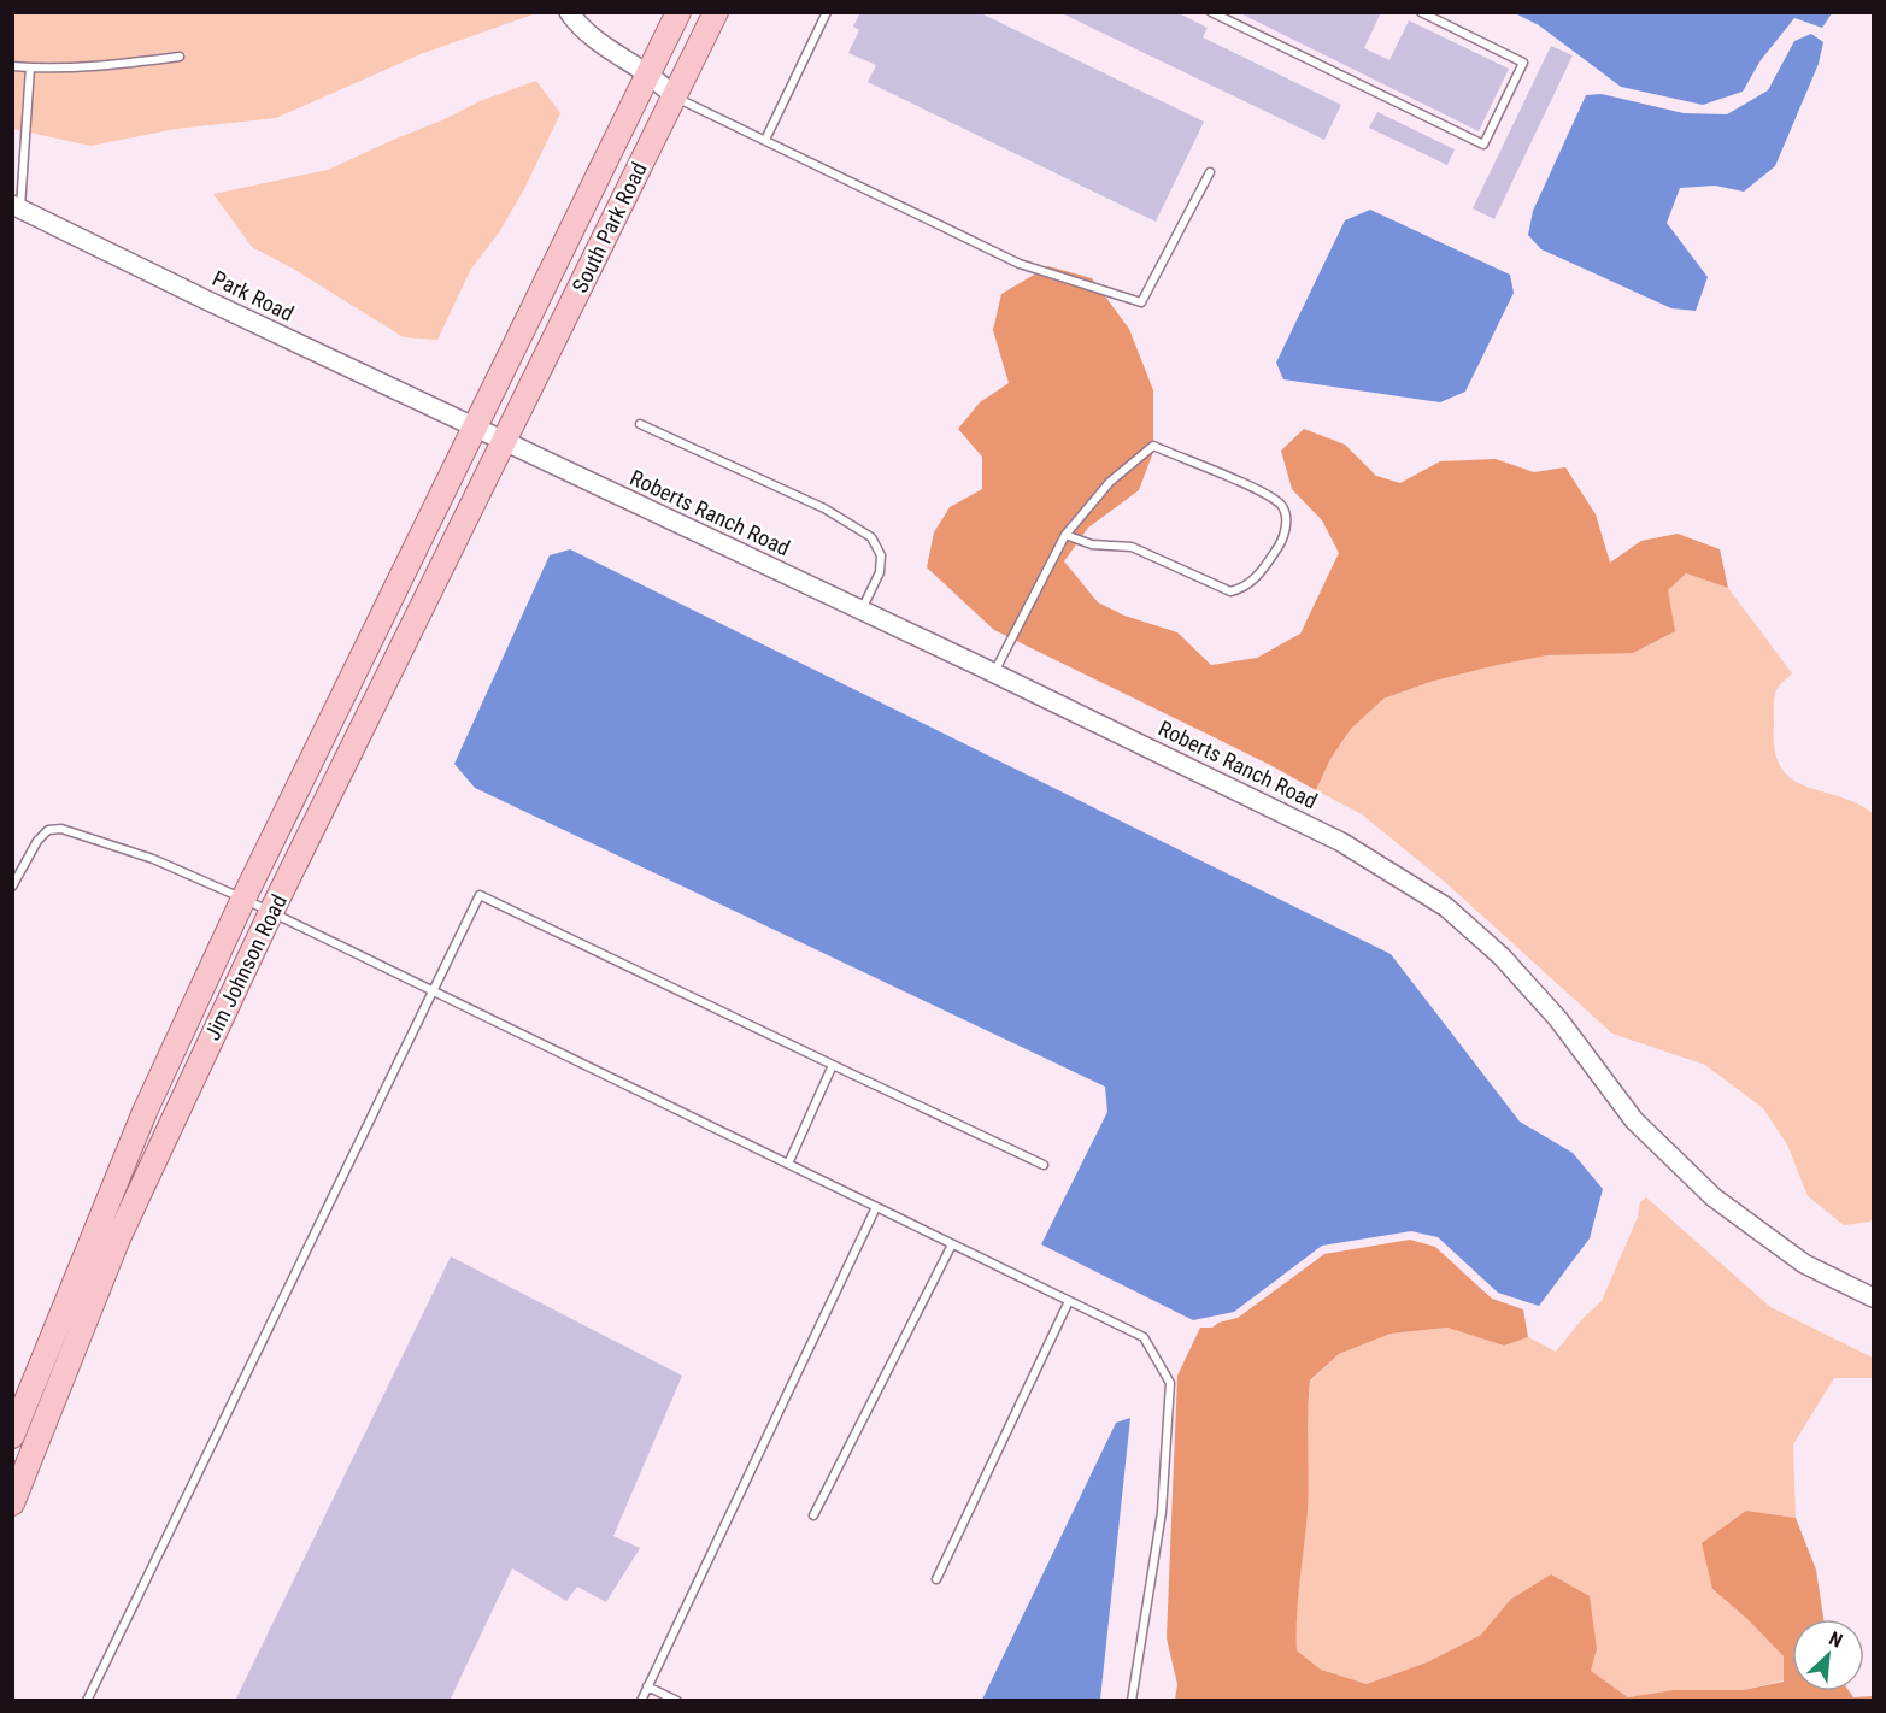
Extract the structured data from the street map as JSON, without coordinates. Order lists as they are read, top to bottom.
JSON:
{
  "streets": {
    "main road": ["South Park Road", "Jim Johnson Road"],
    "street": ["Park Road", "Roberts Ranch Road"]
  },
  "crossings": [
    ["South Park Road", "Park Road"],
    ["South Park Road", "Roberts Ranch Road"],
    ["South Park Road", "Jim Johnson Road"],
    ["Park Road", "Roberts Ranch Road"],
    ["Park Road", "Jim Johnson Road"],
    ["Roberts Ranch Road", "Jim Johnson Road"]
  ],
  "north": "top right"
}
